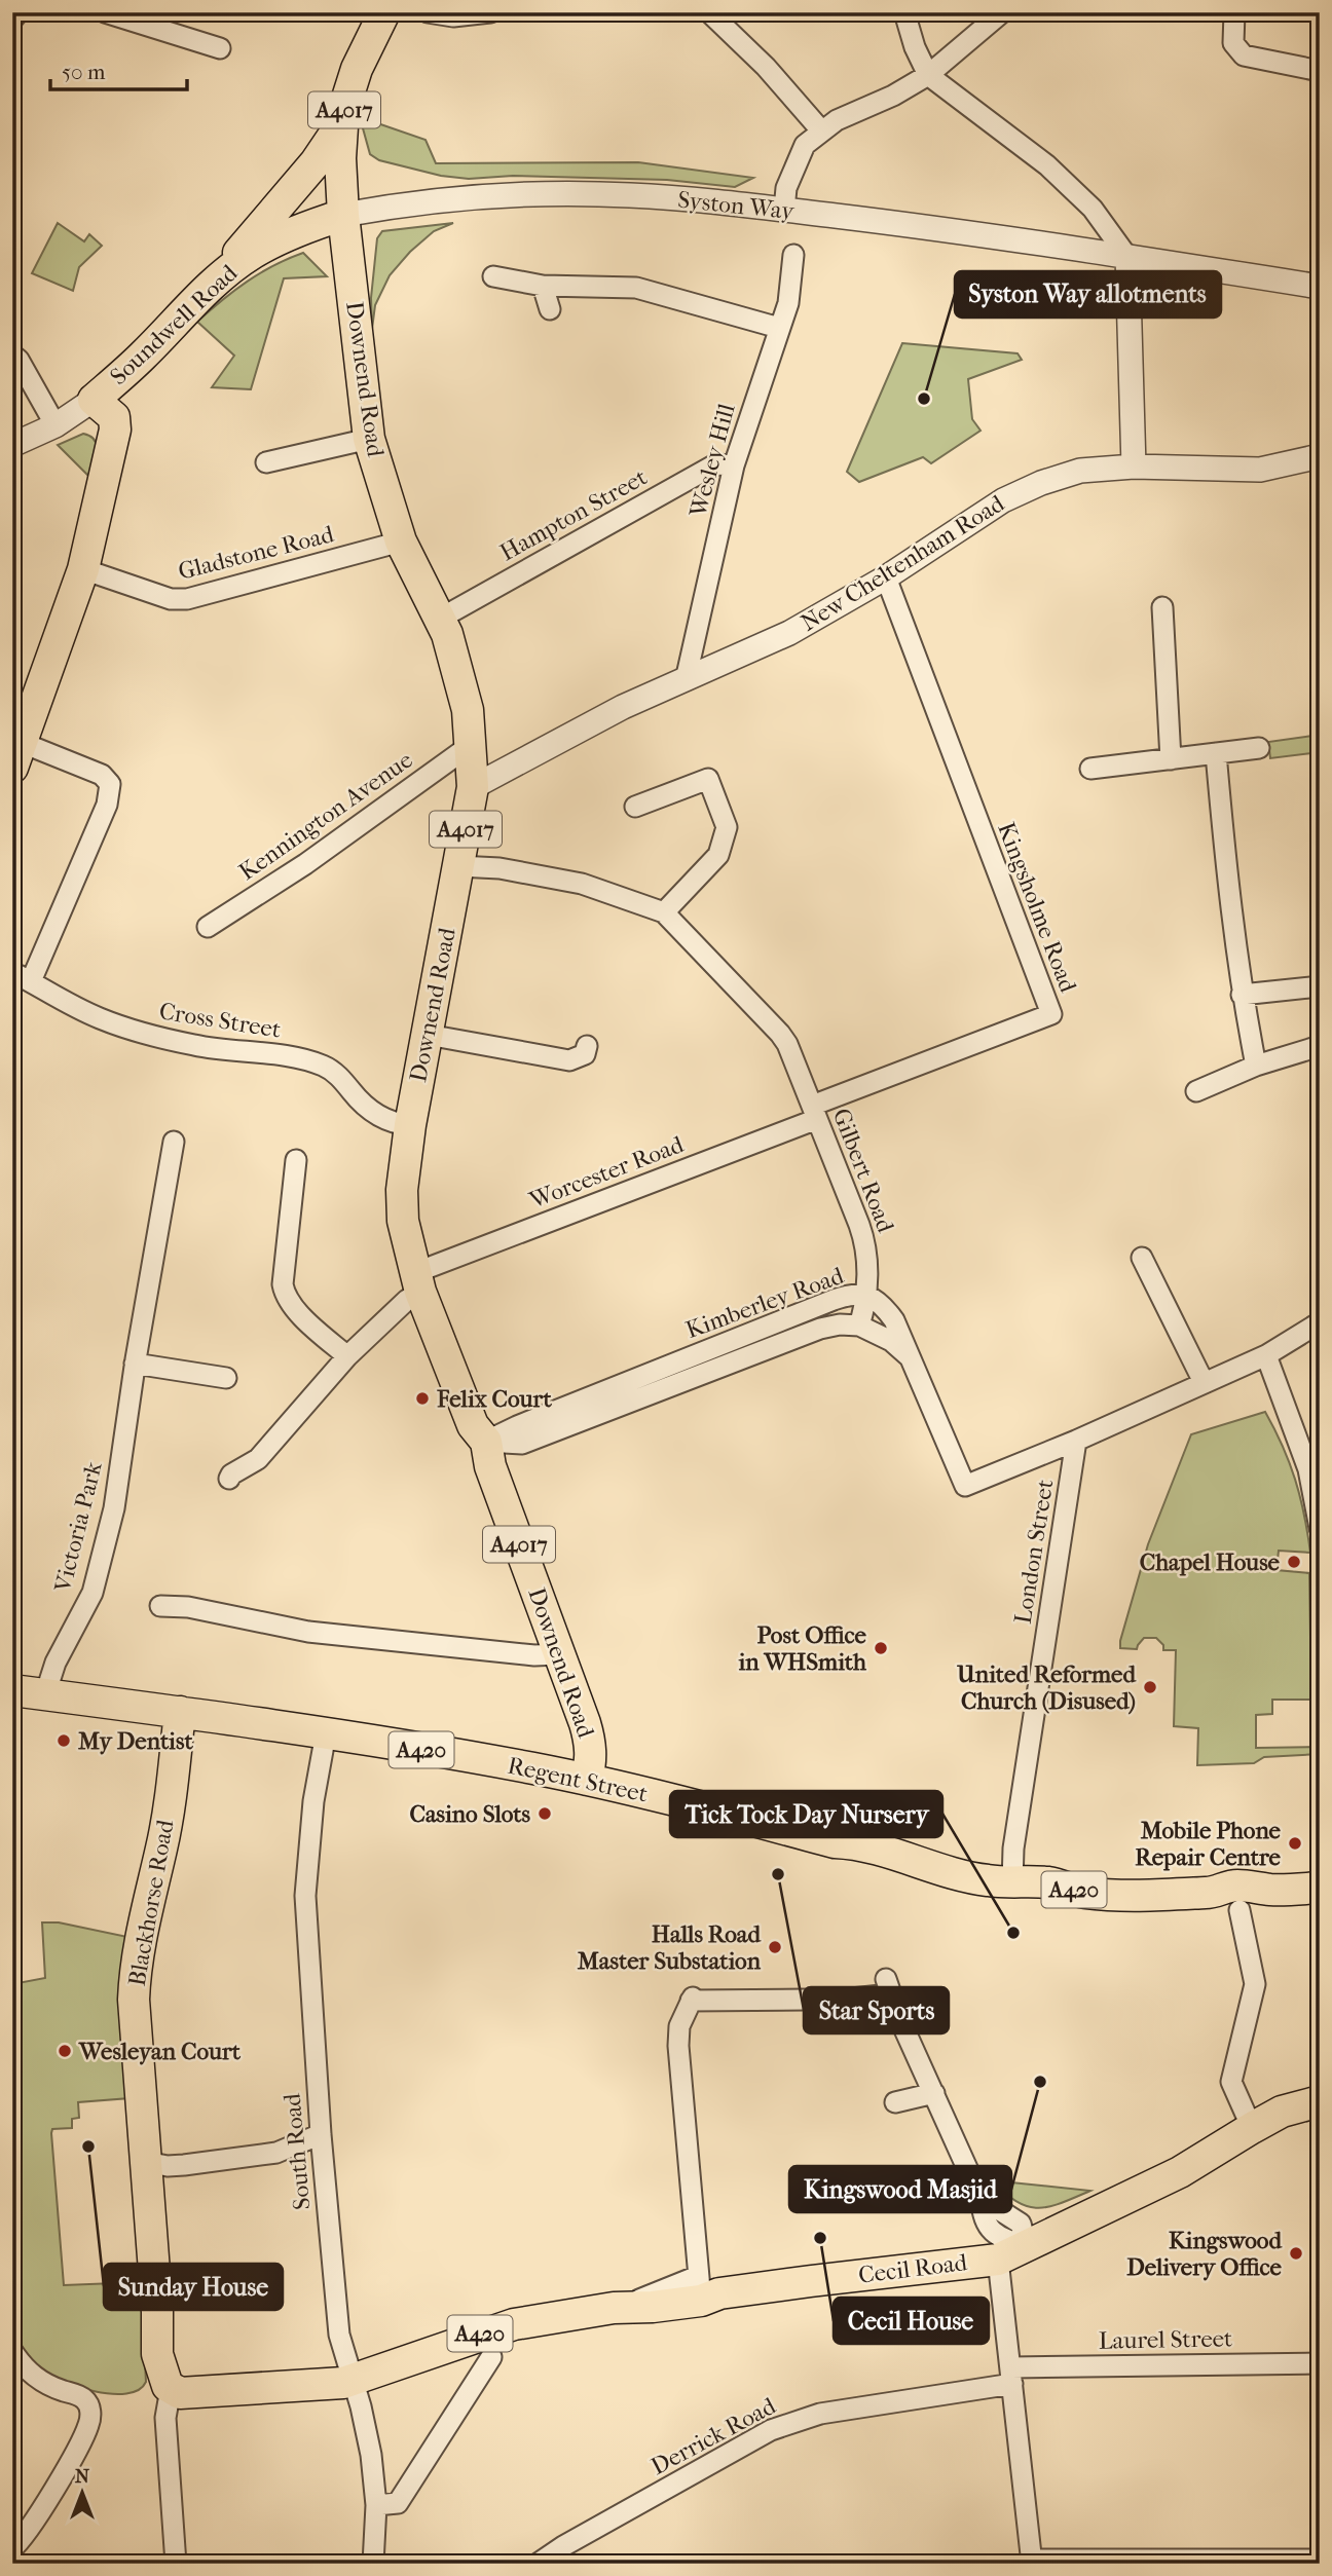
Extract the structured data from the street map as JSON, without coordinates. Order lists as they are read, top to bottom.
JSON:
{
  "streets": {
    "main road": [
      "A4017",
      "Soundwell Road",
      "Downend Road",
      "A420",
      "Regent Street",
      "Blackhorse Road",
      "Cecil Road"
    ],
    "street": [
      "Syston Way",
      "Wesley Hill",
      "Hampton Street",
      "Gladstone Road",
      "New Cheltenham Road",
      "Kennington Avenue",
      "Kingsholme Road",
      "Cross Street",
      "Gilbert Road",
      "Worcester Road",
      "Kimberley Road",
      "Victoria Park",
      "London Street",
      "South Road",
      "Laurel Street",
      "Derrick Road"
    ]
  },
  "crossings": [
    ["A4017", "Syston Way"],
    ["A4017", "Soundwell Road"],
    ["A4017", "Downend Road"],
    ["Syston Way", "Soundwell Road"],
    ["Syston Way", "Downend Road"],
    ["Soundwell Road", "Downend Road"],
    ["Soundwell Road", "Gladstone Road"],
    ["Downend Road", "Hampton Street"],
    ["Downend Road", "Gladstone Road"],
    ["Downend Road", "New Cheltenham Road"],
    ["Downend Road", "Kennington Avenue"],
    ["Downend Road", "Cross Street"],
    ["Downend Road", "Gilbert Road"],
    ["Downend Road", "Worcester Road"],
    ["Downend Road", "Kimberley Road"],
    ["Downend Road", "Regent Street"],
    ["Wesley Hill", "Hampton Street"],
    ["Wesley Hill", "New Cheltenham Road"],
    ["New Cheltenham Road", "Kingsholme Road"],
    ["Kingsholme Road", "Gilbert Road"],
    ["Kingsholme Road", "Worcester Road"],
    ["Gilbert Road", "Worcester Road"],
    ["Gilbert Road", "Kimberley Road"],
    ["Victoria Park", "A420"],
    ["London Street", "Regent Street"],
    ["A420", "Regent Street"],
    ["A420", "Blackhorse Road"],
    ["A420", "South Road"],
    ["A420", "Cecil Road"],
    ["Regent Street", "Blackhorse Road"],
    ["Regent Street", "South Road"],
    ["South Road", "Cecil Road"],
    ["Laurel Street", "Derrick Road"]
  ],
  "places": [
    "Syston Way allotments",
    "Felix Court",
    "Chapel House",
    "Post Office in WHSmith",
    "United Reformed Church (Disused)",
    "My Dentist",
    "Casino Slots",
    "Mobile Phone Repair Centre",
    "Star Sports",
    "Tick Tock Day Nursery",
    "Halls Road Master Substation",
    "Wesleyan Court",
    "Kingswood Masjid",
    "Sunday House",
    "Cecil House",
    "Kingswood Delivery Office"
  ],
  "scale_bar": "50 m",
  "north": "top"
}
